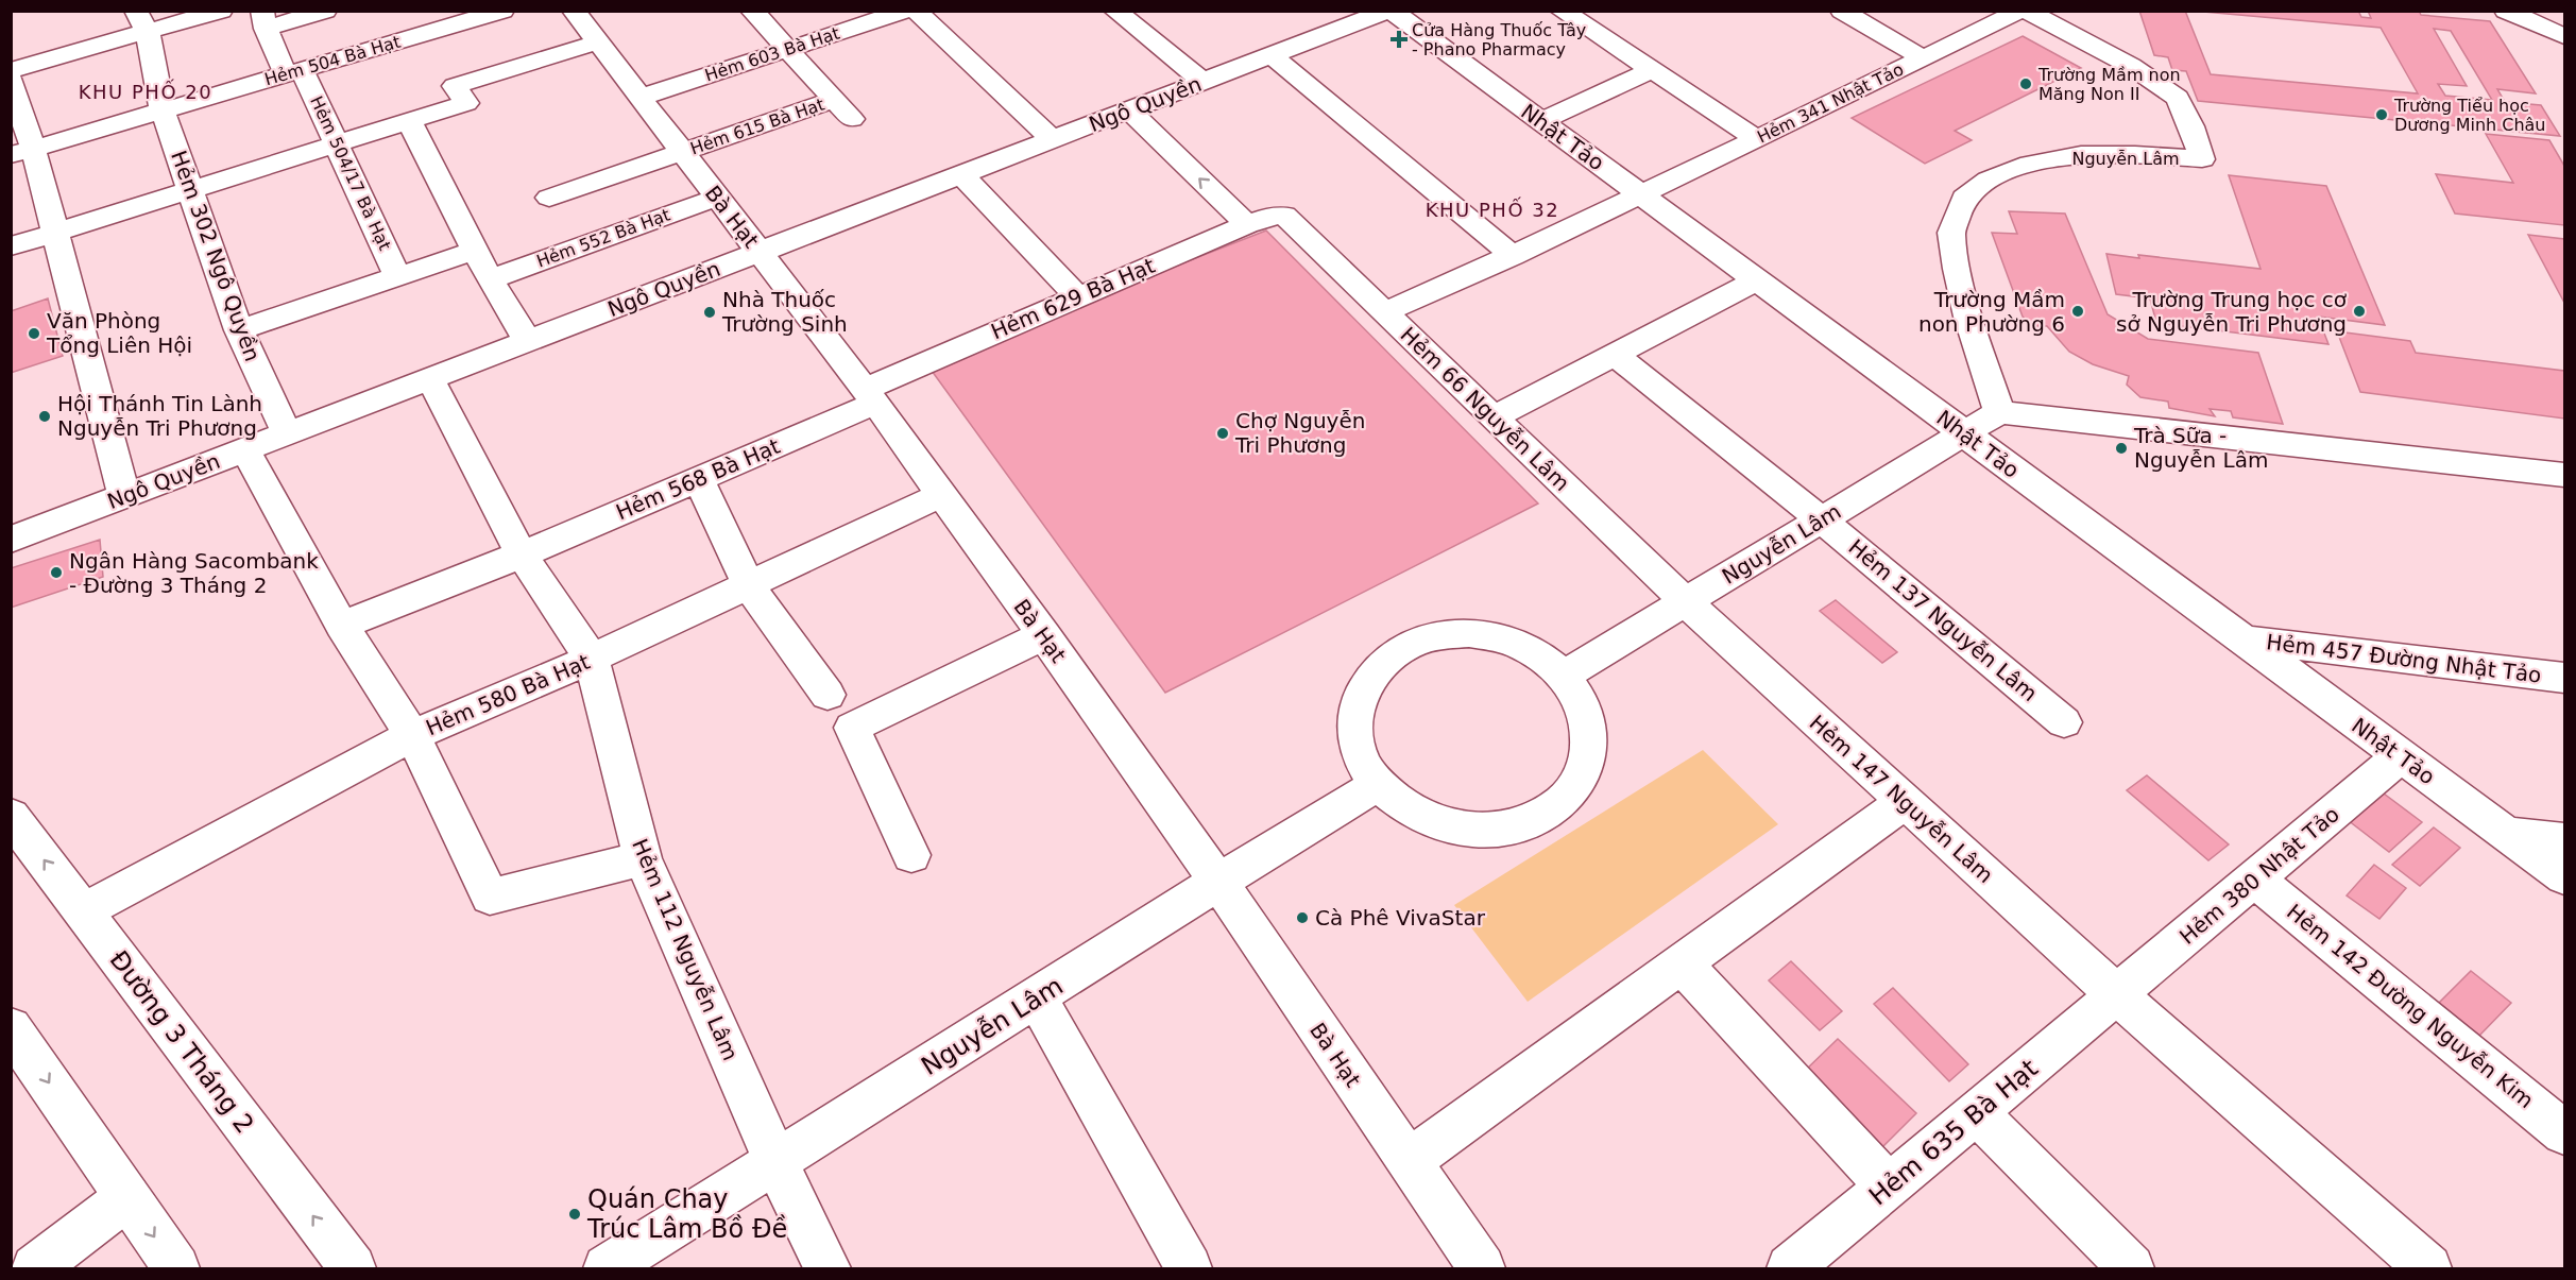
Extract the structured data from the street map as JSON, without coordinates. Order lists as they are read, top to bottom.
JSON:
{
  "streets": {
    "street": [
      "Hẻm 603 Bà Hạt",
      "Hẻm 504 Bà Hạt",
      "Hẻm 341 Nhật Tảo",
      "Ngô Quyền",
      "Hẻm 615 Bà Hạt",
      "Nhật Tảo",
      "Nguyễn Lâm",
      "Hẻm 504/17 Bà Hạt",
      "Bà Hạt",
      "Hẻm 552 Bà Hạt",
      "Hẻm 302 Ngô Quyền",
      "Hẻm 629 Bà Hạt",
      "Hẻm 66 Nguyễn Lâm",
      "Hẻm 568 Bà Hạt",
      "Hẻm 137 Nguyễn Lâm",
      "Hẻm 457 Đường Nhật Tảo",
      "Hẻm 580 Bà Hạt",
      "Hẻm 147 Nguyễn Lâm",
      "Hẻm 380 Nhật Tảo",
      "Hẻm 112 Nguyễn Lâm",
      "Hẻm 142 Đường Nguyễn Kim",
      "Đường 3 Tháng 2",
      "Hẻm 635 Bà Hạt"
    ]
  },
  "crossings": [
    ["Hẻm 603 Bà Hạt", "Bà Hạt"],
    ["Hẻm 504 Bà Hạt", "Hẻm 504/17 Bà Hạt"],
    ["Hẻm 504 Bà Hạt", "Hẻm 302 Ngô Quyền"],
    ["Hẻm 341 Nhật Tảo", "Nhật Tảo"],
    ["Hẻm 341 Nhật Tảo", "Hẻm 66 Nguyễn Lâm"],
    ["Ngô Quyền", "Nhật Tảo"],
    ["Ngô Quyền", "Bà Hạt"],
    ["Ngô Quyền", "Hẻm 302 Ngô Quyền"],
    ["Ngô Quyền", "Hẻm 112 Nguyễn Lâm"],
    ["Hẻm 615 Bà Hạt", "Bà Hạt"],
    ["Nhật Tảo", "Nguyễn Lâm"],
    ["Nhật Tảo", "Hẻm 457 Đường Nhật Tảo"],
    ["Nhật Tảo", "Hẻm 380 Nhật Tảo"],
    ["Nguyễn Lâm", "Bà Hạt"],
    ["Nguyễn Lâm", "Hẻm 66 Nguyễn Lâm"],
    ["Nguyễn Lâm", "Hẻm 137 Nguyễn Lâm"],
    ["Nguyễn Lâm", "Hẻm 147 Nguyễn Lâm"],
    ["Nguyễn Lâm", "Hẻm 112 Nguyễn Lâm"],
    ["Bà Hạt", "Hẻm 552 Bà Hạt"],
    ["Bà Hạt", "Hẻm 629 Bà Hạt"],
    ["Bà Hạt", "Hẻm 568 Bà Hạt"],
    ["Bà Hạt", "Hẻm 580 Bà Hạt"],
    ["Hẻm 629 Bà Hạt", "Hẻm 66 Nguyễn Lâm"],
    ["Hẻm 629 Bà Hạt", "Hẻm 568 Bà Hạt"],
    ["Hẻm 66 Nguyễn Lâm", "Hẻm 147 Nguyễn Lâm"],
    ["Hẻm 568 Bà Hạt", "Hẻm 112 Nguyễn Lâm"],
    ["Hẻm 580 Bà Hạt", "Hẻm 112 Nguyễn Lâm"],
    ["Hẻm 580 Bà Hạt", "Đường 3 Tháng 2"],
    ["Hẻm 147 Nguyễn Lâm", "Hẻm 380 Nhật Tảo"],
    ["Hẻm 147 Nguyễn Lâm", "Hẻm 635 Bà Hạt"],
    ["Hẻm 380 Nhật Tảo", "Hẻm 142 Đường Nguyễn Kim"],
    ["Hẻm 380 Nhật Tảo", "Hẻm 635 Bà Hạt"]
  ],
  "districts": ["KHU PHỐ 20", "KHU PHỐ 32"],
  "places": {
    "health": ["Cửa Hàng Thuốc Tây - Phano Pharmacy"],
    "other": [
      "Trường Mầm non Măng Non II",
      "Trường Tiểu học Dương Minh Châu",
      "Trường Mầm non Phường 6",
      "Trường Trung học cơ sở Nguyễn Tri Phương",
      "Nhà Thuốc Trường Sinh",
      "Văn Phòng Tổng Liên Hội",
      "Hội Thánh Tin Lành Nguyễn Tri Phương",
      "Chợ Nguyễn Tri Phương",
      "Trà Sữa - Nguyễn Lâm",
      "Ngân Hàng Sacombank - Đường 3 Tháng 2",
      "Cà Phê VivaStar",
      "Quán Chay Trúc Lâm Bồ Đề"
    ]
  }
}
